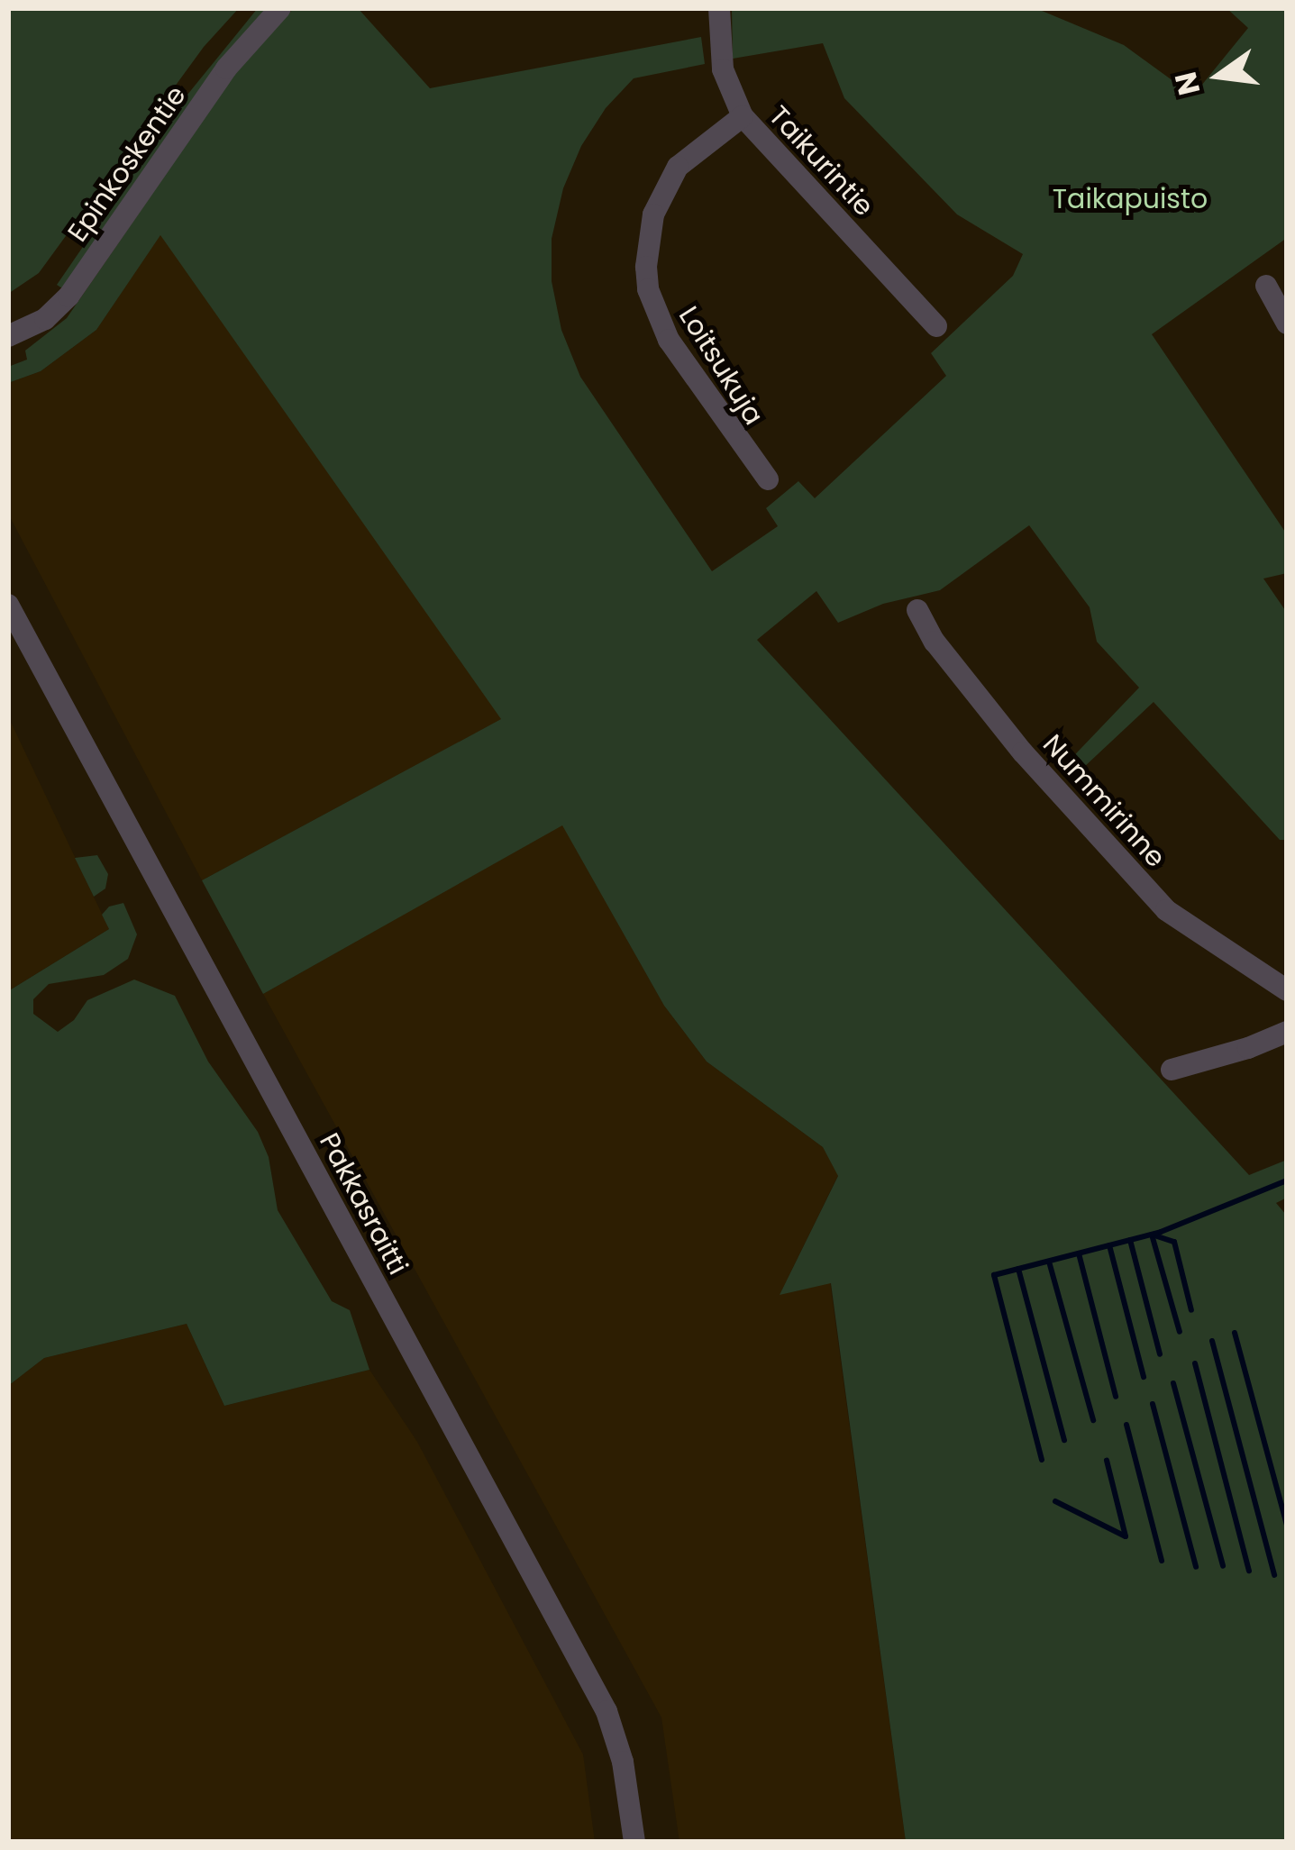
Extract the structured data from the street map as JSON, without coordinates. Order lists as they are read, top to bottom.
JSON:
{
  "streets": {
    "street": [
      "Taikurintie",
      "Epinkoskentie",
      "Loitsukuja",
      "Nummirinne",
      "Pakkasraitti"
    ]
  },
  "crossings": [
    ["Taikurintie", "Loitsukuja"]
  ],
  "parks": ["Taikapuisto"],
  "north": "left"
}
